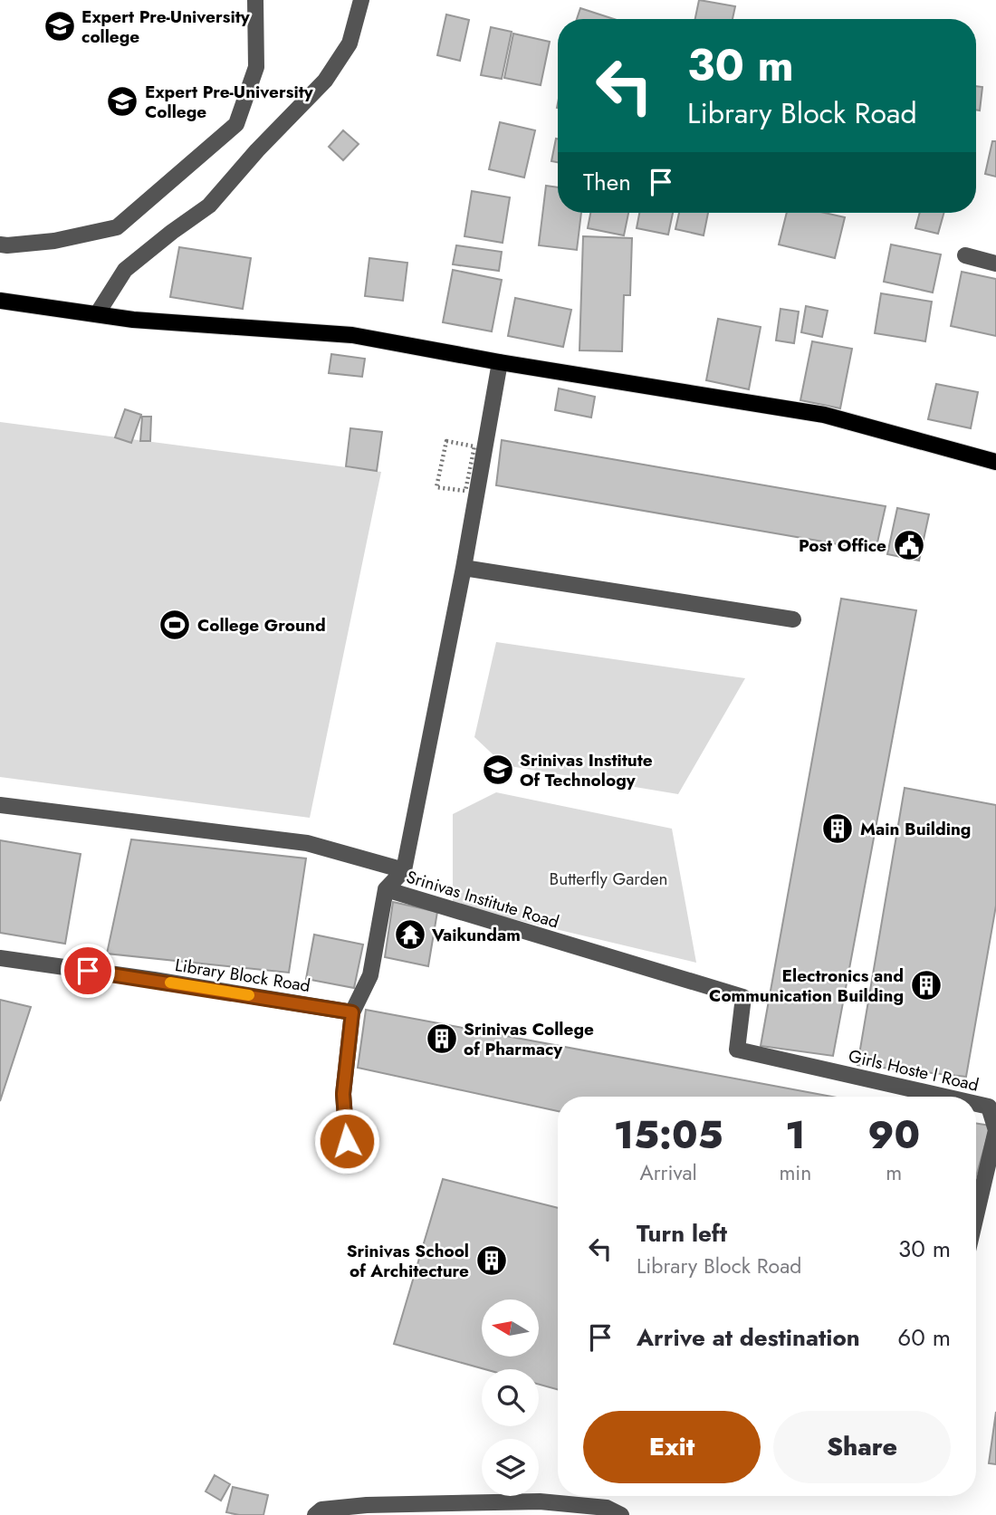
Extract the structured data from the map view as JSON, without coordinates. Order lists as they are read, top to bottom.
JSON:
{
  "streets": {
    "street": ["Srinivas Institute Road", "Library Block Road", "Girls Hoste l Road"]
  },
  "crossings": [
    ["Srinivas Institute Road", "Girls Hoste l Road"]
  ],
  "parks": ["Butterfly Garden"],
  "places": {
    "school or university": ["Expert Pre-University college", "Expert Pre-University College", "Srinivas Institute Of Technology"],
    "public building": ["Post Office"],
    "sports": ["College Ground"],
    "building": [
      "Main Building",
      "Electronics and Communication Building",
      "Srinivas College of Pharmacy",
      "Srinivas School of Architecture"
    ],
    "temple": ["Vaikundam"]
  },
  "north": "left",
  "page": {
    "turn": ["30 m", "Library Block Road"],
    "then": "Then",
    "eta": [
      "15:05",
      "Arrival",
      "1",
      "min",
      "90",
      "m"
    ],
    "list": [
      {
        "name": "Turn left",
        "note": "Library Block Road",
        "value": "30 m"
      },
      {
        "name": "Arrive at destination",
        "value": "60 m"
      }
    ],
    "buttons": ["Exit", "Share"]
  }
}
